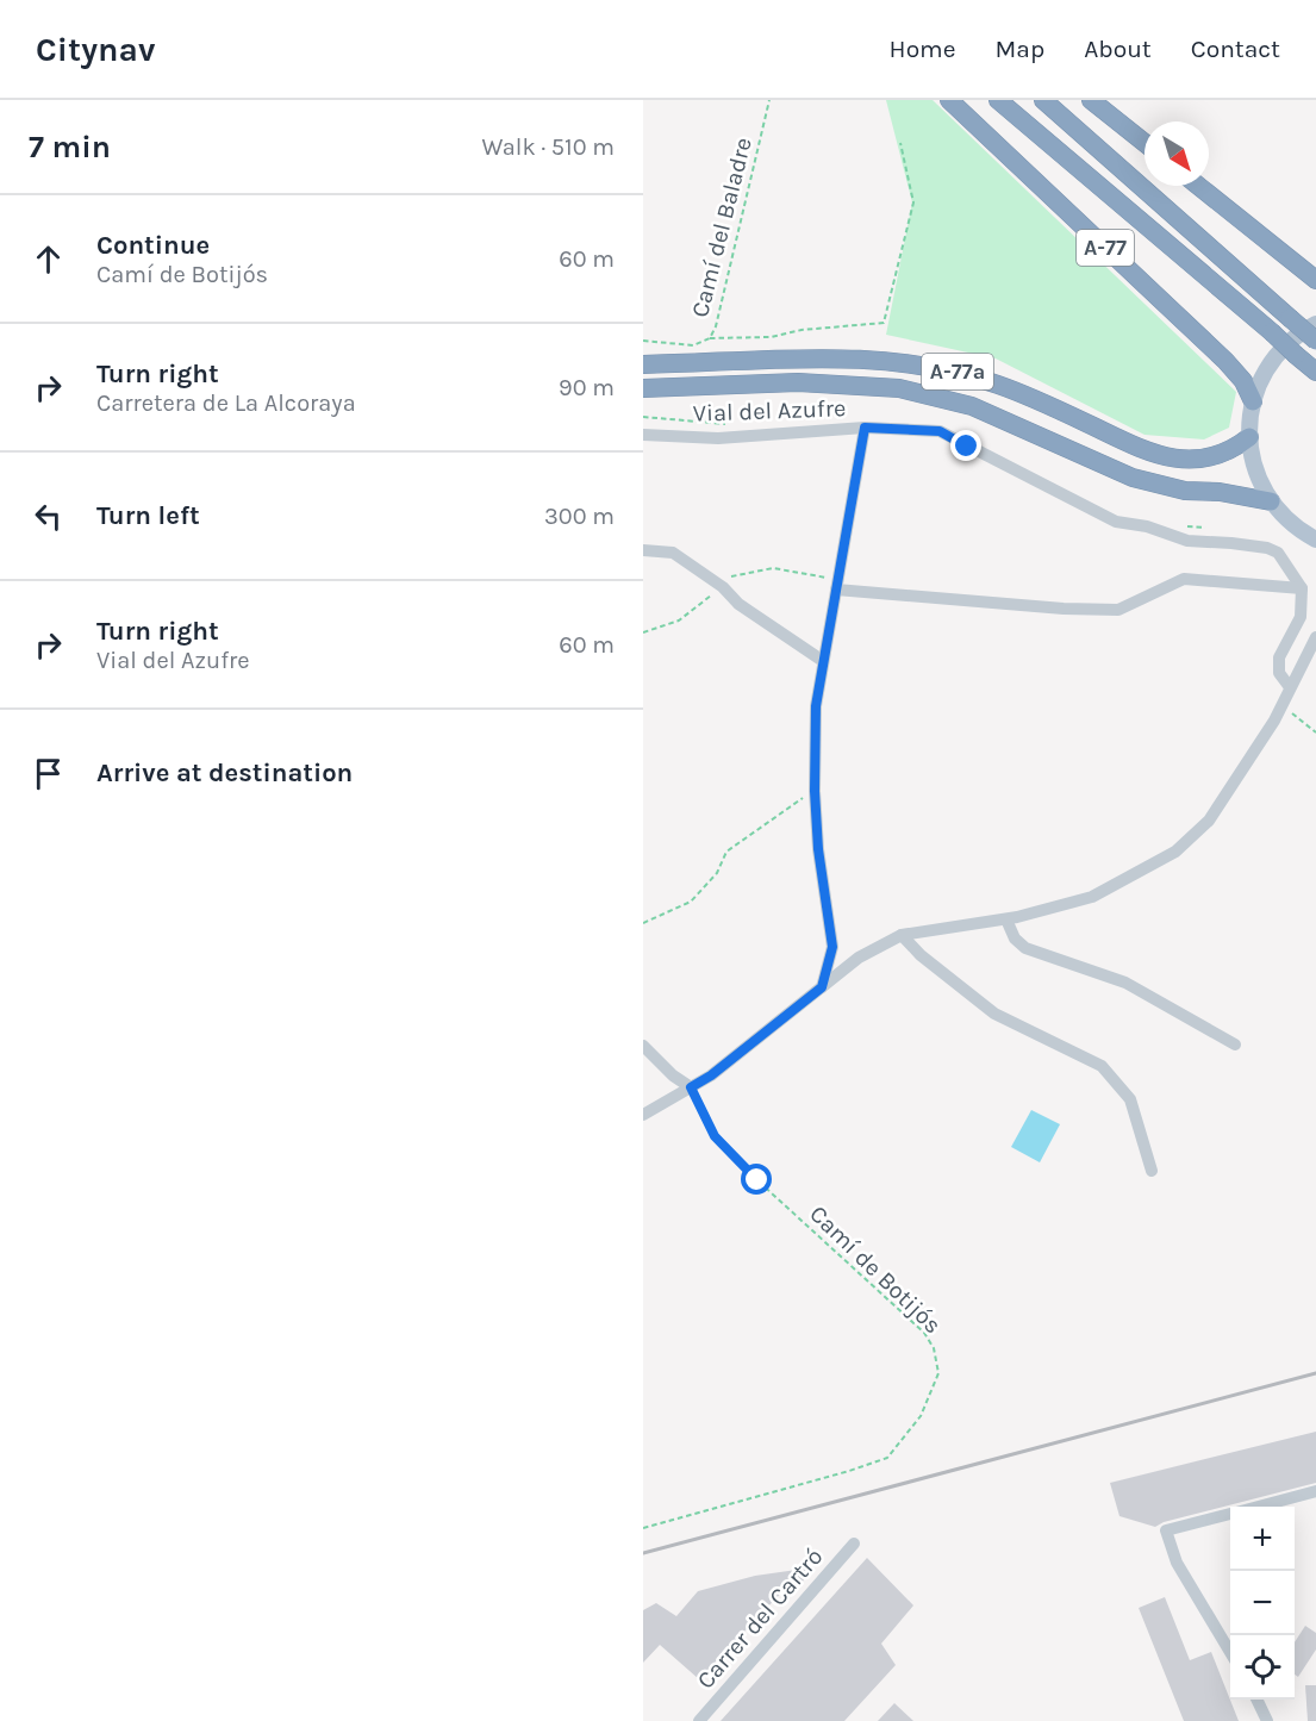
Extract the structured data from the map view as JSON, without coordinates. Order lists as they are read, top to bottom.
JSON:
{
  "streets": {
    "highway": ["A-77", "A-77a"],
    "street": ["Vial del Azufre", "Carrer del Cartró"],
    "path": ["Camí del Baladre", "Camí de Botijós"]
  },
  "north": "bottom right",
  "page": {
    "header": "Citynav",
    "nav": [
      "Home",
      "Map",
      "About",
      "Contact"
    ],
    "heading": ["7 min", "Walk · 510 m"],
    "list": [
      ["Continue", "Camí de Botijós", "60 m"],
      ["Turn right", "Carretera de La Alcoraya", "90 m"],
      ["Turn left", "300 m"],
      ["Turn right", "Vial del Azufre", "60 m"],
      "Arrive at destination"
    ],
    "map_buttons": ["+", "−"]
  }
}
